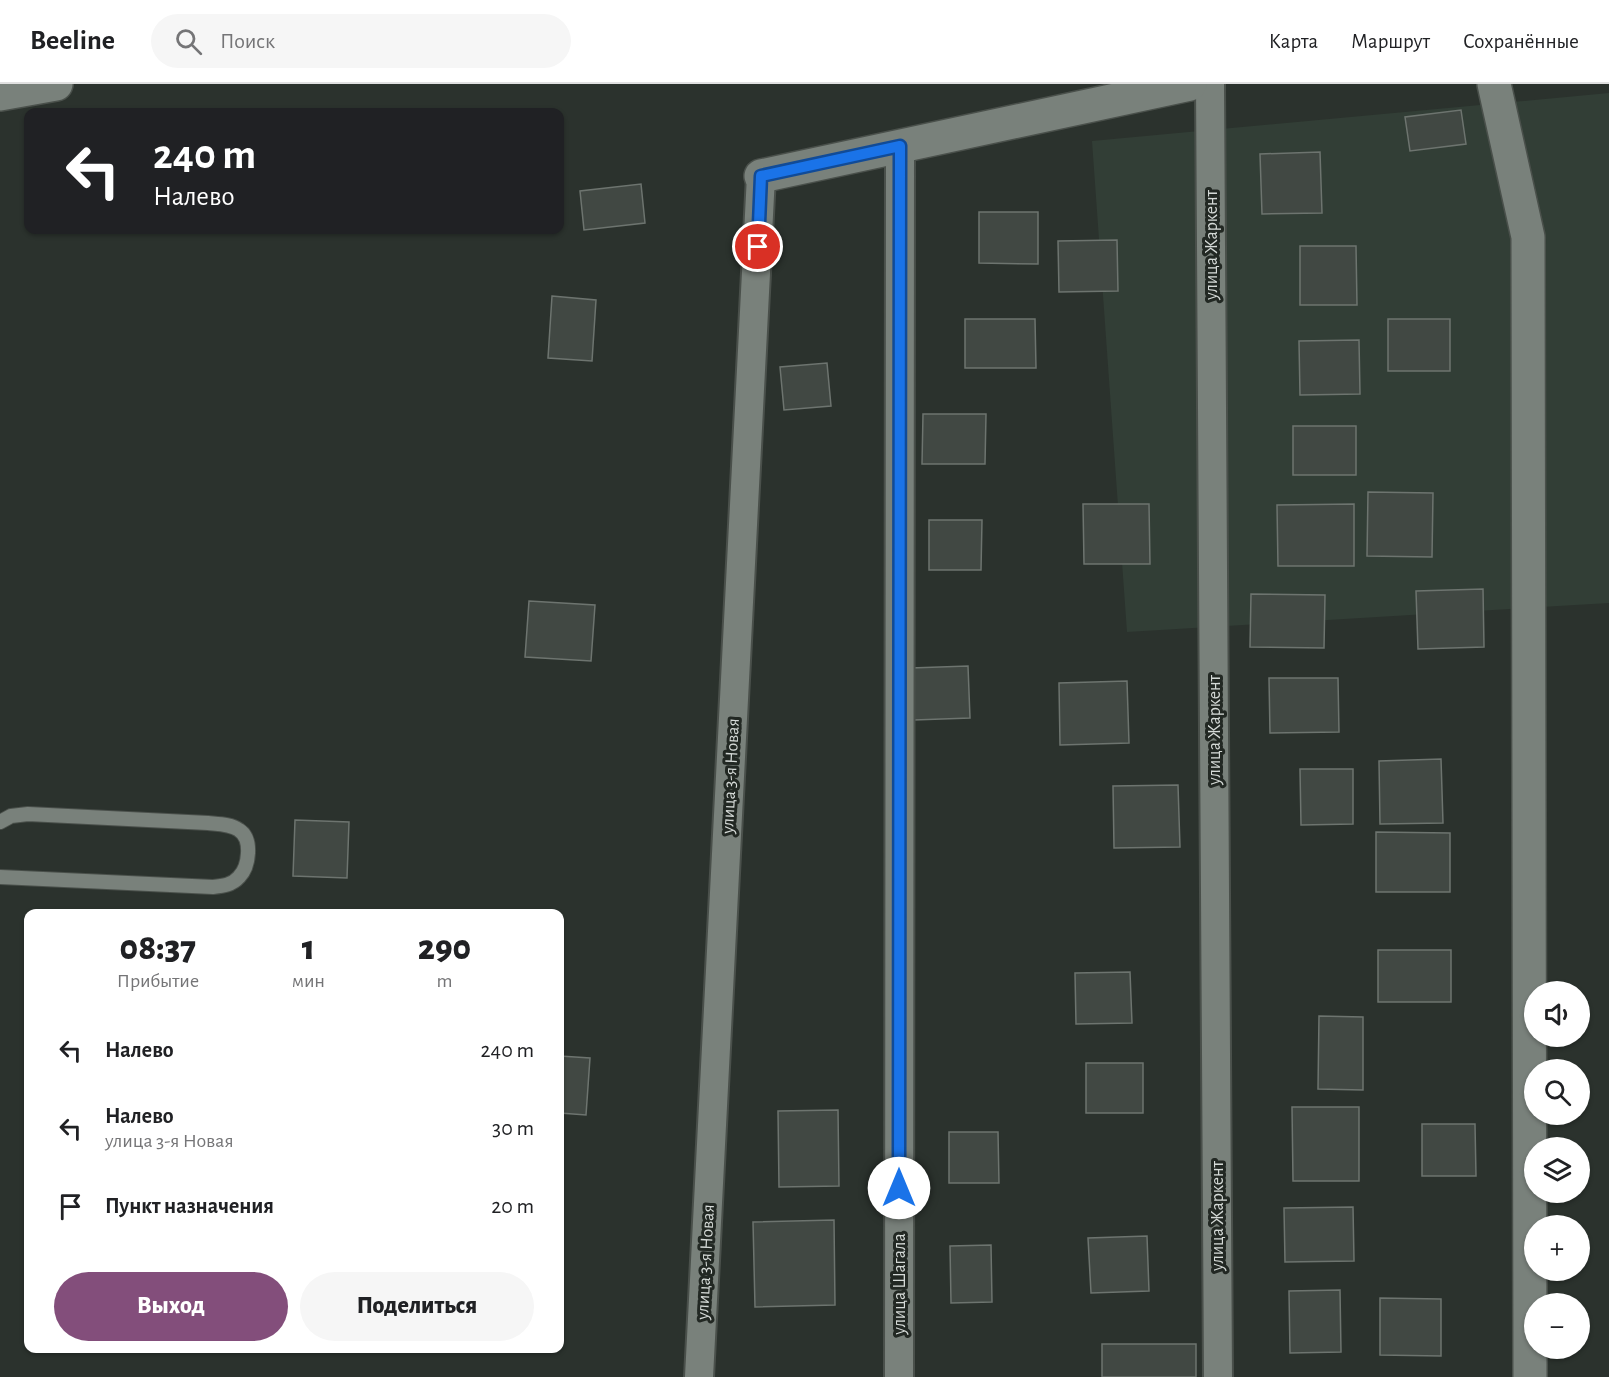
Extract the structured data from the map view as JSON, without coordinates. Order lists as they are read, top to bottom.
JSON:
{
  "streets": {
    "street": ["улица Жаркент", "улица 3-я Новая", "улица Шагала"]
  },
  "page": {
    "header": "Beeline",
    "search": "Поиск",
    "nav": ["Карта", "Маршрут", "Сохранённые"],
    "turn": ["240 m", "Налево"],
    "eta": [
      "08:37",
      "Прибытие",
      "1",
      "мин",
      "290",
      "m"
    ],
    "map_buttons": ["+", "−"],
    "list": [
      {
        "name": "Налево",
        "value": "240 m"
      },
      {
        "name": "Налево",
        "note": "улица 3-я Новая",
        "value": "30 m"
      },
      {
        "name": "Пункт назначения",
        "value": "20 m"
      }
    ],
    "buttons": ["Выход", "Поделиться"]
  }
}
